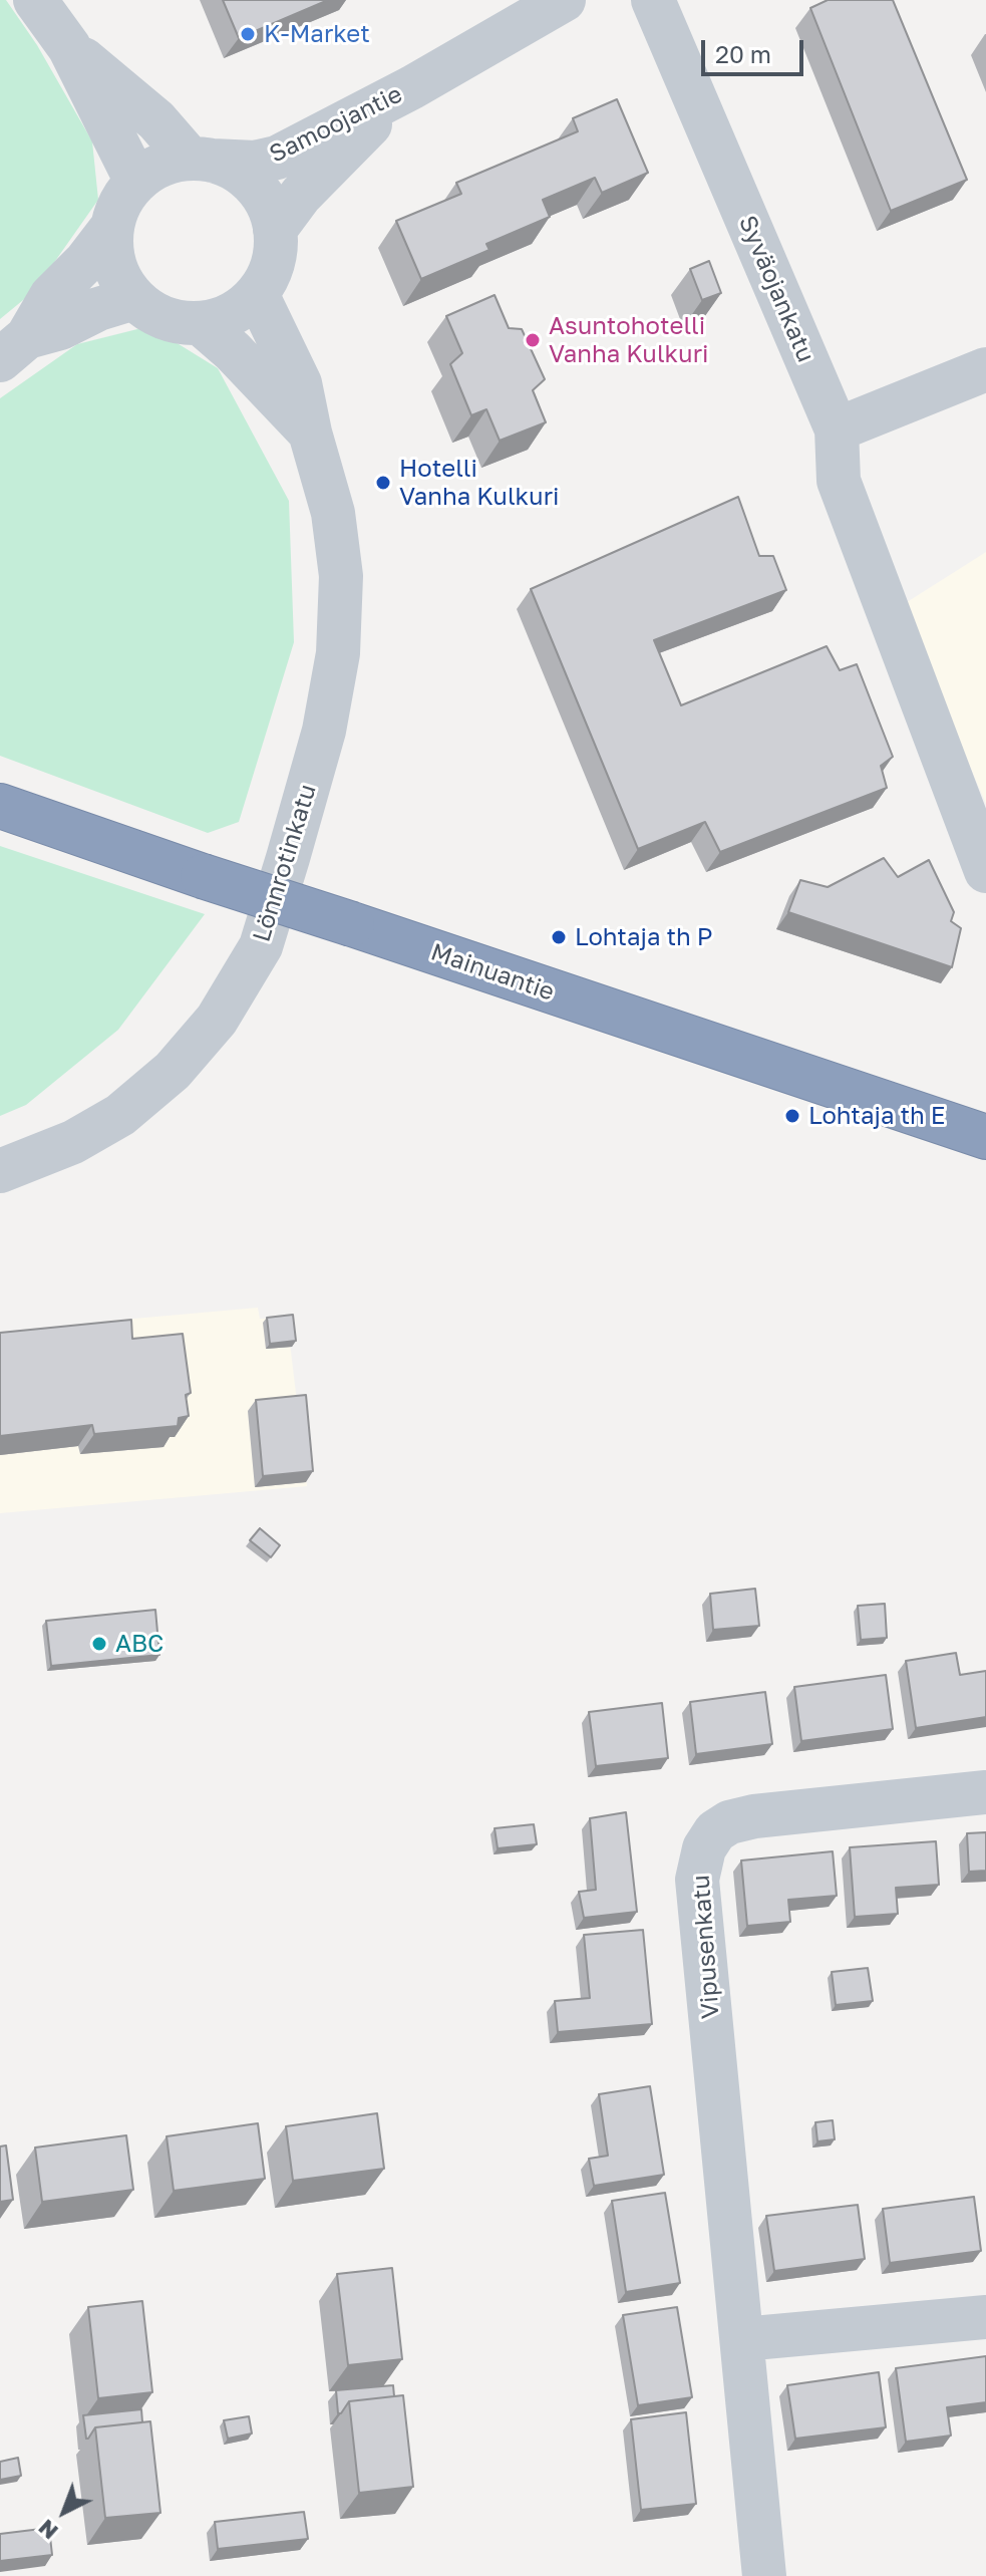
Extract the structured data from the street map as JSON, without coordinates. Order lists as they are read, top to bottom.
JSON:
{
  "streets": {
    "highway": ["Mainuantie"],
    "street": [
      "Samoojantie",
      "Syväojankatu",
      "Lönnrotinkatu",
      "Vipusenkatu"
    ]
  },
  "crossings": [
    ["Samoojantie", "Lönnrotinkatu"]
  ],
  "places": [
    "K-Market",
    "Asuntohotelli Vanha Kulkuri",
    "Hotelli Vanha Kulkuri",
    "Lohtaja th P",
    "Lohtaja th E",
    "ABC"
  ],
  "scale_bar": "20 m",
  "north": "bottom left"
}
